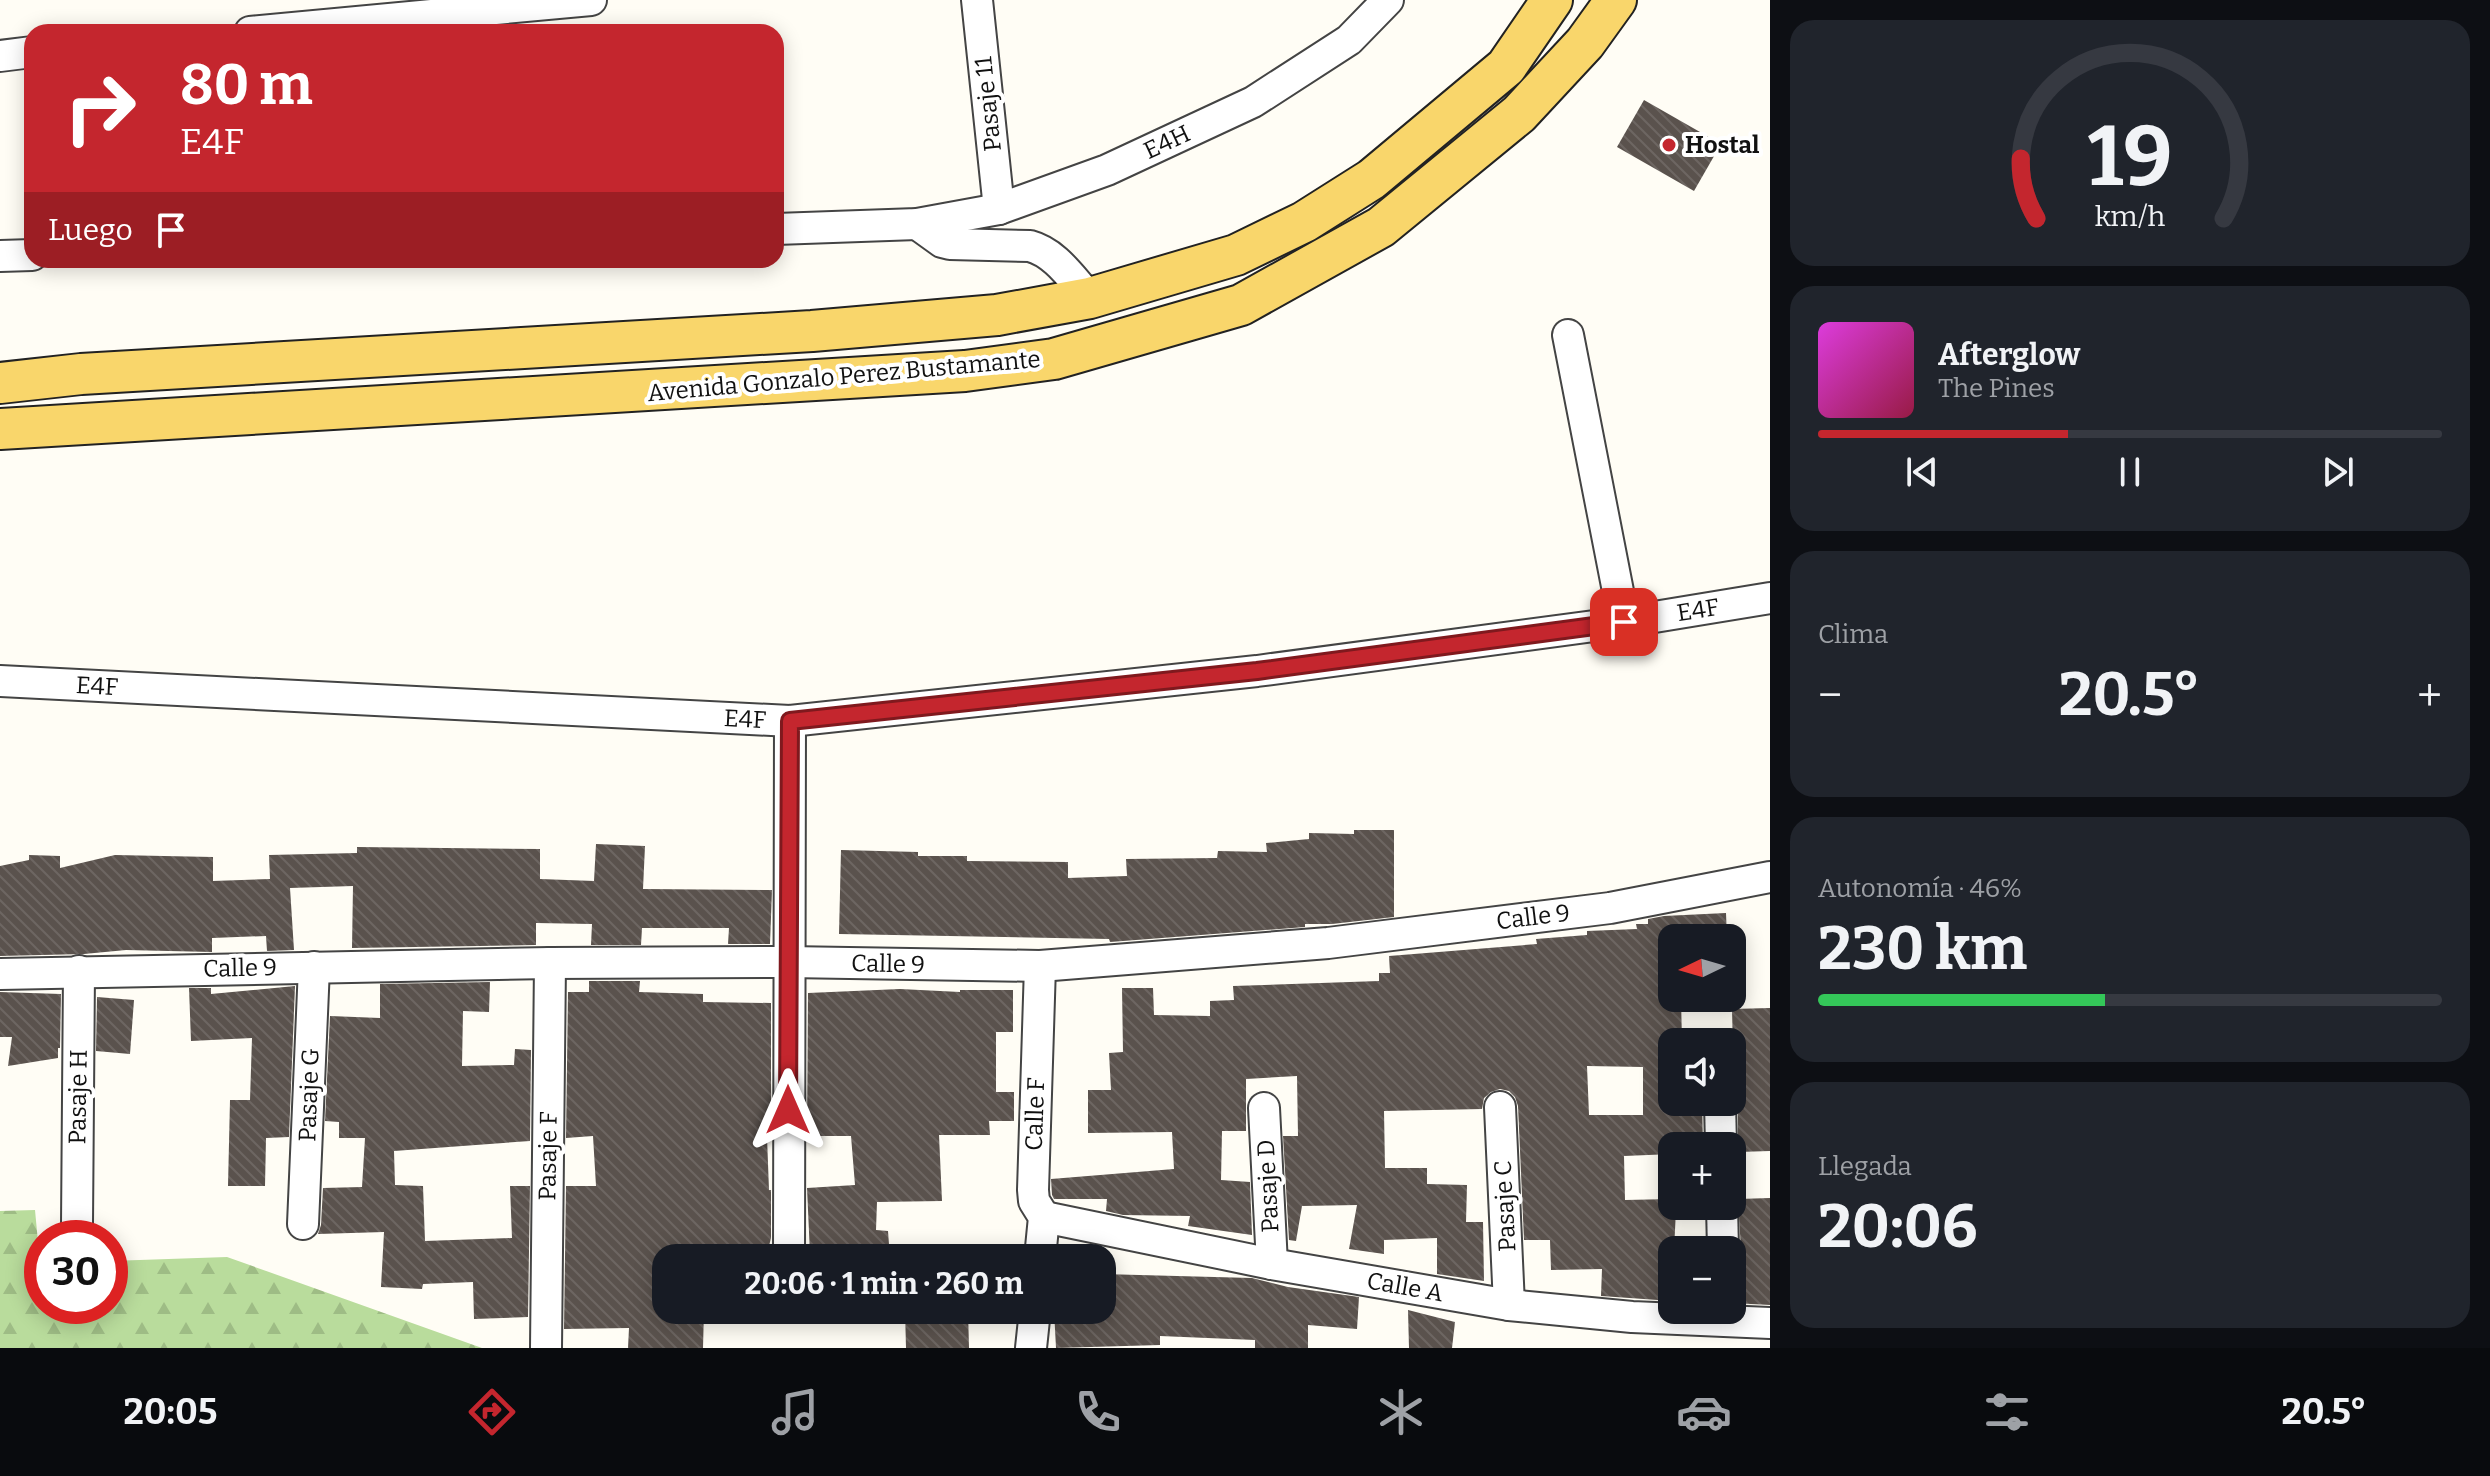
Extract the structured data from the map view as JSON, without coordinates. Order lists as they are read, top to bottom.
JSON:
{
  "streets": {
    "main road": ["Avenida Gonzalo Perez Bustamante"],
    "street": [
      "Pasaje 11",
      "E4H",
      "E4F",
      "Calle 9",
      "Pasaje G",
      "Pasaje H",
      "Calle F",
      "Pasaje F",
      "Pasaje D",
      "Pasaje C",
      "Calle A"
    ]
  },
  "crossings": [
    ["Pasaje 11", "E4H"],
    ["Calle 9", "Pasaje G"],
    ["Calle 9", "Pasaje H"],
    ["Calle 9", "Calle F"],
    ["Calle 9", "Pasaje F"],
    ["Calle F", "Calle A"],
    ["Pasaje D", "Calle A"],
    ["Pasaje C", "Calle A"]
  ],
  "places": ["Hostal"],
  "north": "left",
  "page": {
    "turn": ["80 m", "E4F"],
    "then": "Luego",
    "song": ["Afterglow", "The Pines"],
    "tile": [
      "Clima",
      ["Autonomía · 46%", "230 km"],
      ["Llegada", "20:06"]
    ],
    "heat": ["−", "20.5°", "+"],
    "map_buttons": ["+", "−"],
    "limit": "30",
    "trip": "20:06 · 1 min · 260 m",
    "tabs": ["20:05", "20.5°"],
    "gauge": ["19", "km/h"]
  }
}
